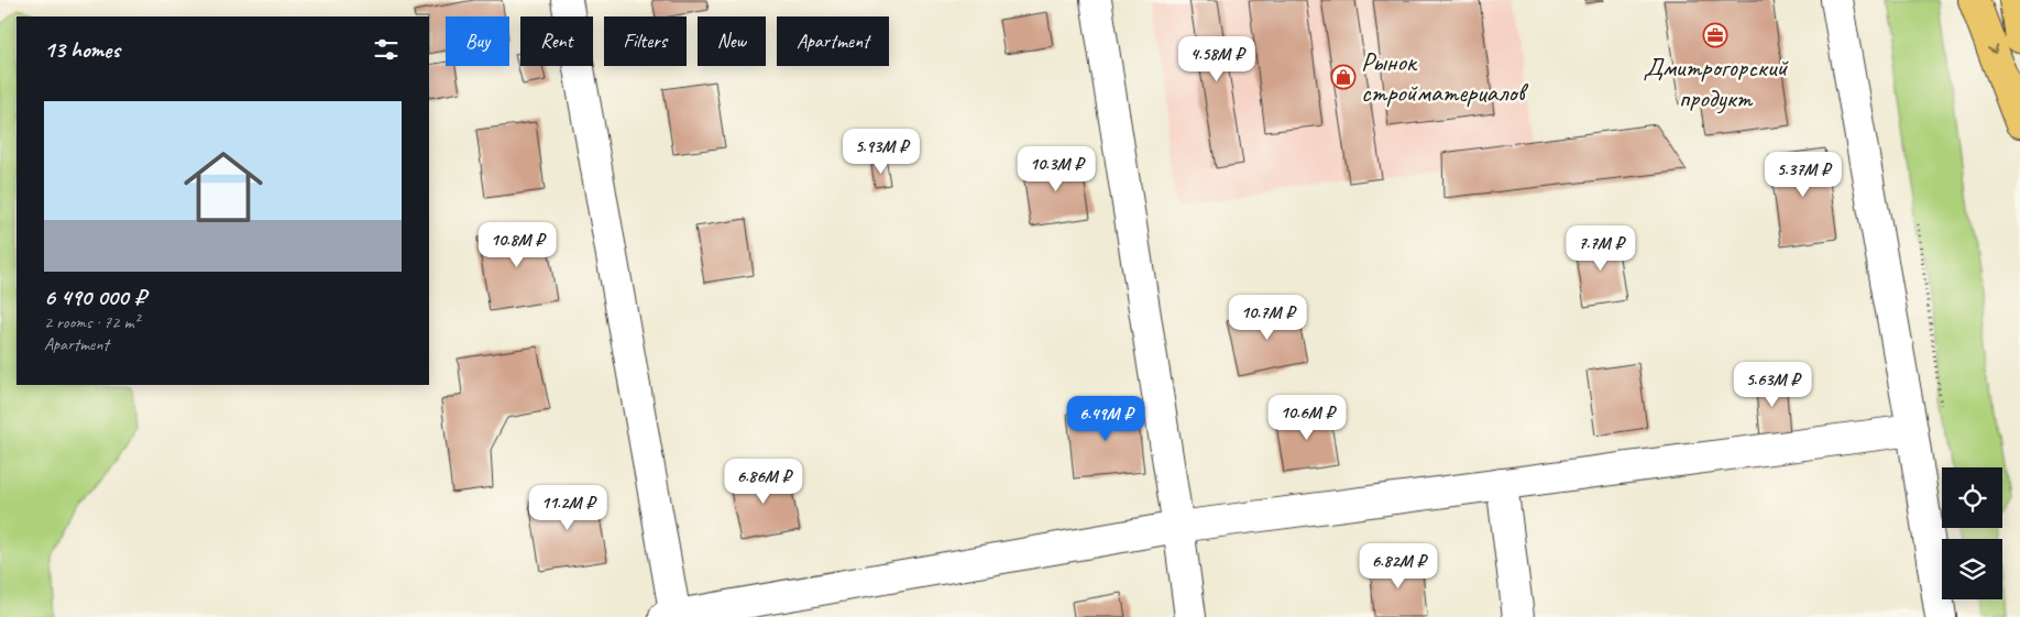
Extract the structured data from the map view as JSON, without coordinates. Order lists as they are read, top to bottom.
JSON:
{
  "places": {
    "office": ["Дмитрогорский продукт"],
    "shop": ["Рынок стройматериалов"]
  },
  "page": {
    "chip": [
      "Buy",
      "Rent",
      "Filters",
      "New",
      "Apartment"
    ],
    "heading": "13 homes",
    "price": [
      "4.58M ₽",
      "5.93M ₽",
      "10.3M ₽",
      "5.37M ₽",
      "10.8M ₽",
      "7.7M ₽",
      "10.7M ₽",
      "5.63M ₽",
      "10.6M ₽",
      "6.49M ₽",
      "6.86M ₽",
      "11.2M ₽",
      "6.82M ₽"
    ],
    "list": [
      {
        "name": "6 490 000 ₽",
        "note": "2 rooms · 72 m² · Apartment"
      }
    ]
  }
}
